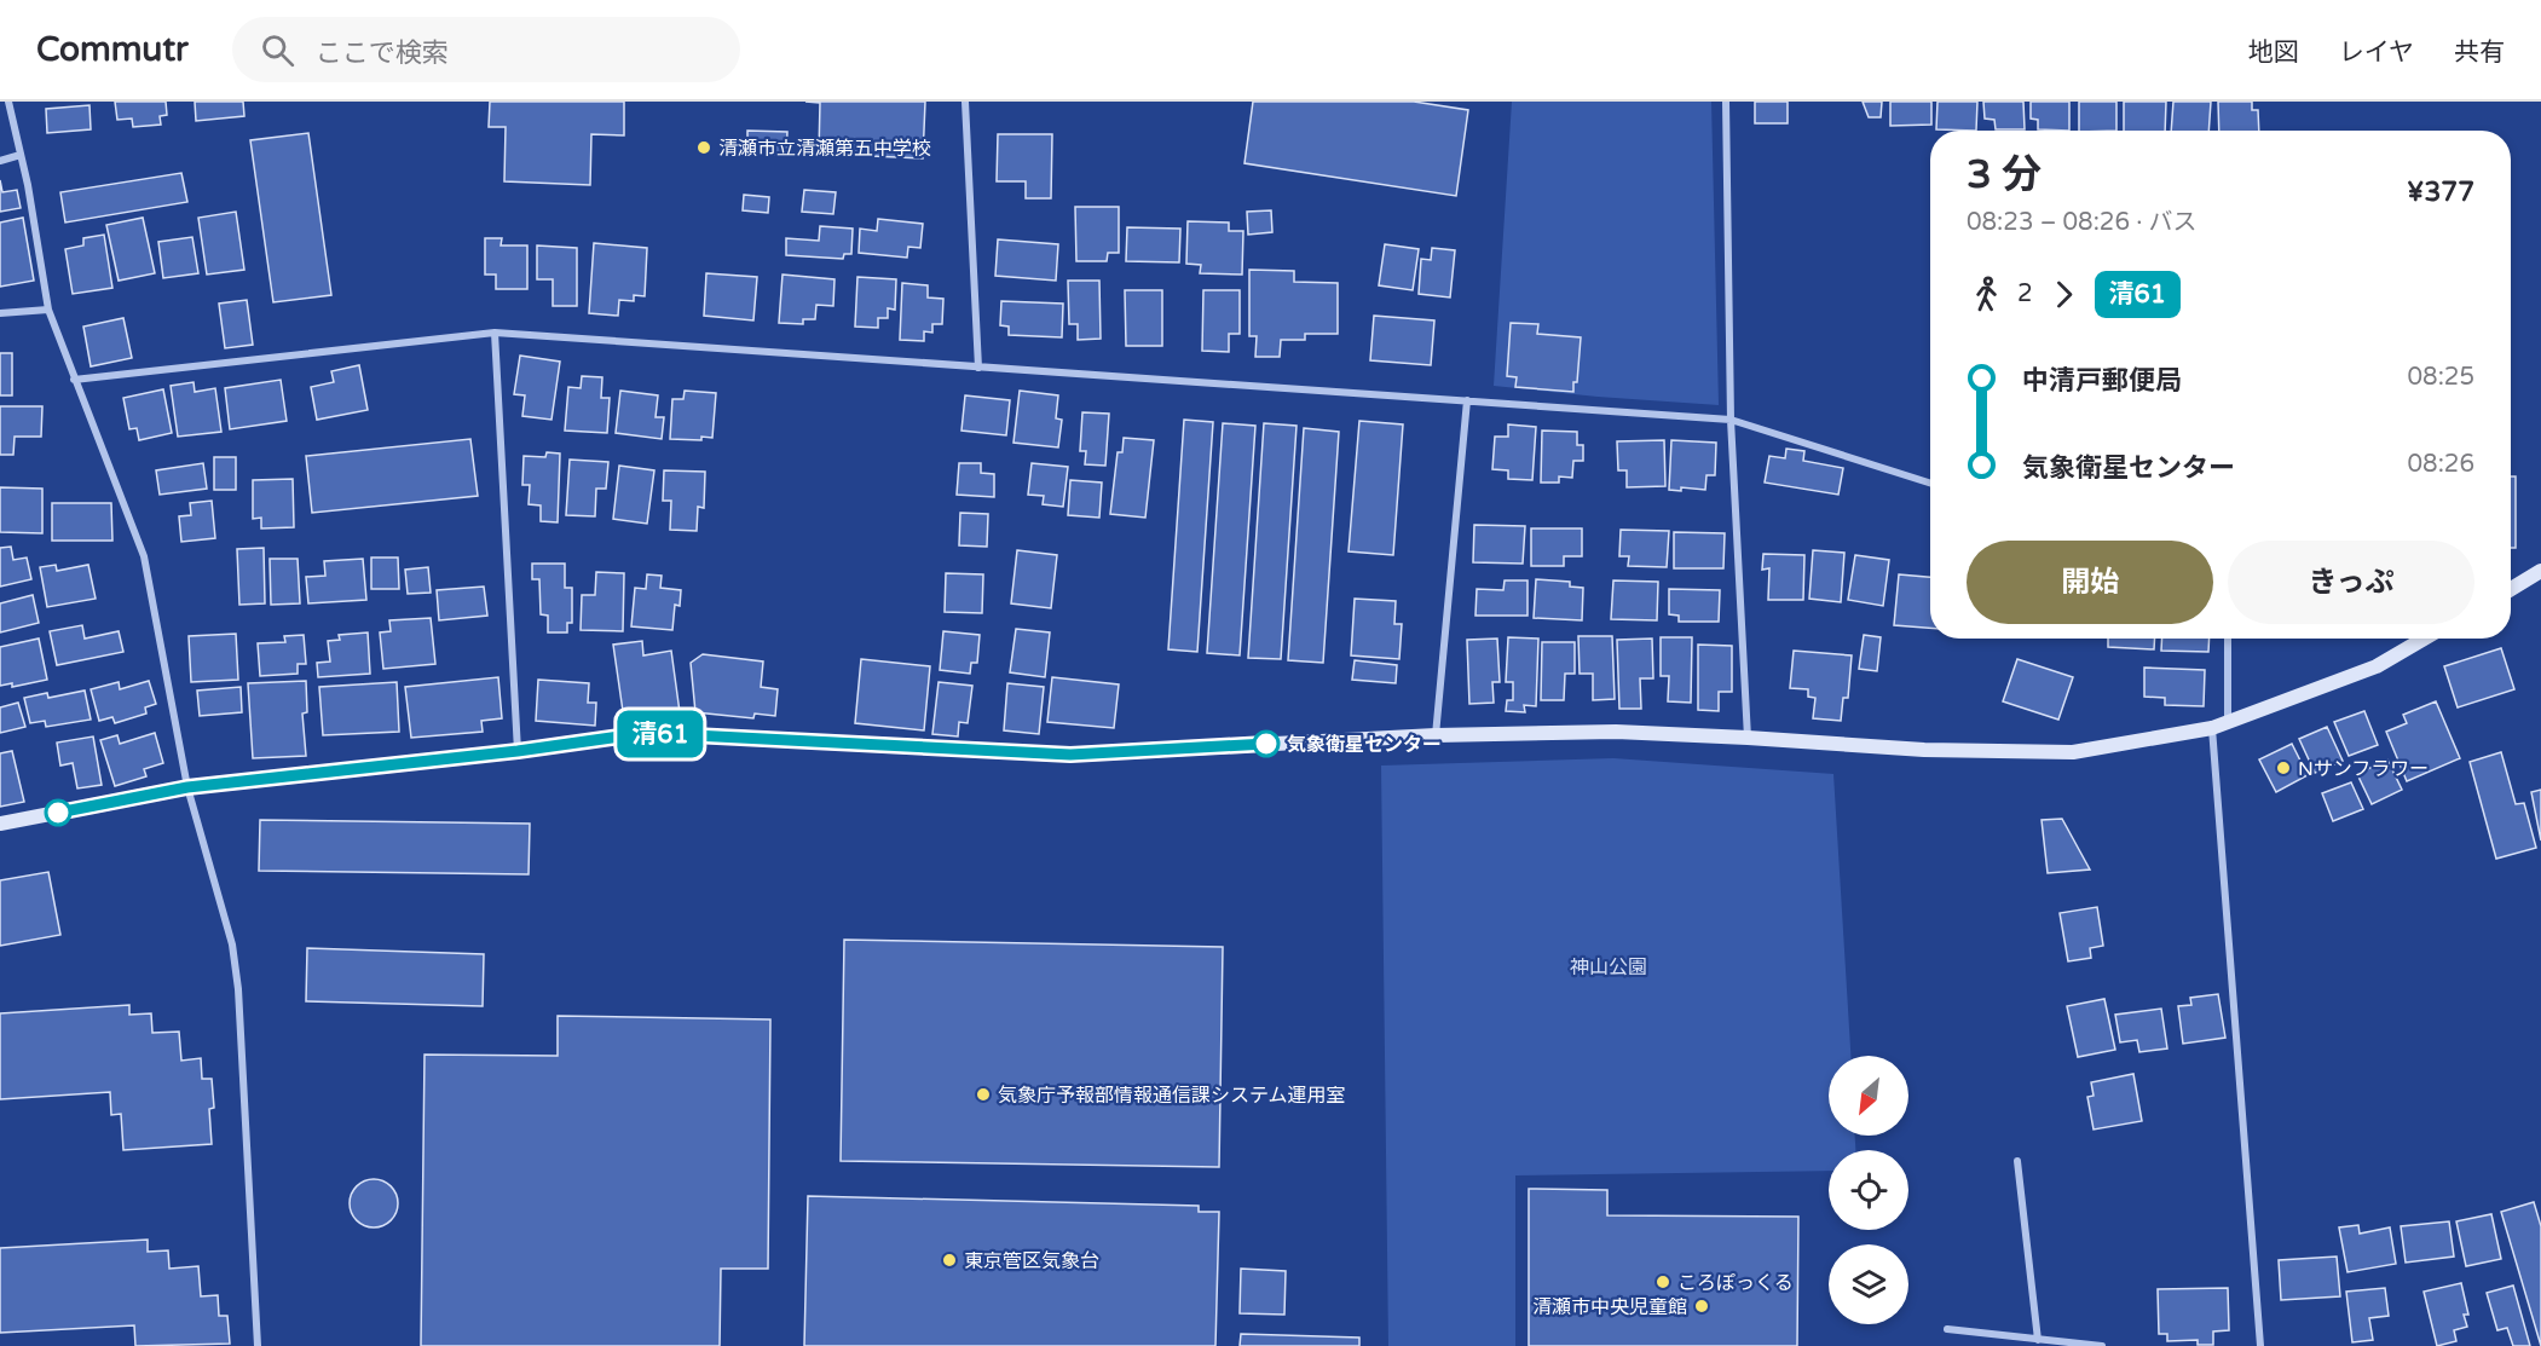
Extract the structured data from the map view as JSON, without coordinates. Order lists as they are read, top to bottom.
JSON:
{
  "parks": ["神山公園"],
  "places": [
    "清瀬市立清瀬第五中学校",
    "気象衛星センター",
    "Nサンフラワー",
    "気象庁予報部情報通信課システム運用室",
    "東京管区気象台",
    "ころぽっくる",
    "清瀬市中央児童館"
  ],
  "lines": ["bus line 清61"],
  "north": "bottom left",
  "page": {
    "header": "Commutr",
    "search": "ここで検索",
    "nav": ["地図", "レイヤ", "共有"],
    "on_map": "清61",
    "heading": ["3 分", "08:23 – 08:26 · バス", "¥377"],
    "legs": ["2", "清61"],
    "list": [
      {
        "name": "中清戸郵便局",
        "value": "08:25"
      },
      {
        "name": "気象衛星センター",
        "value": "08:26"
      }
    ],
    "buttons": ["開始", "きっぷ"]
  }
}
